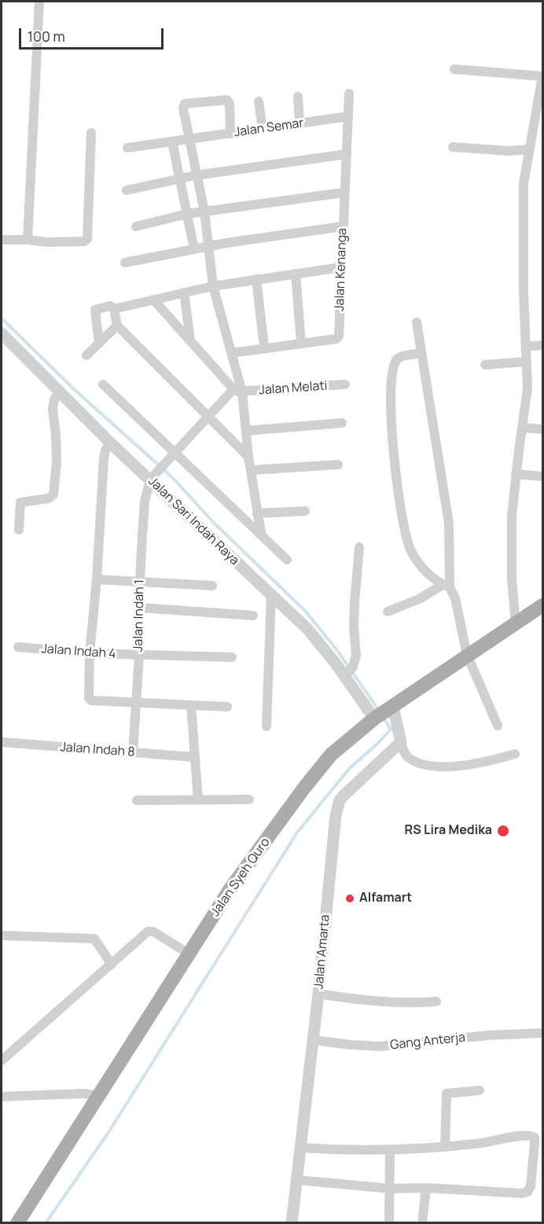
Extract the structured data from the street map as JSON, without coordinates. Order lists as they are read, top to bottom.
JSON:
{
  "streets": {
    "main road": ["Jalan Syeh Quro"],
    "street": [
      "Jalan Semar",
      "Jalan Kenanga",
      "Jalan Melati",
      "Jalan Sari Indah Raya",
      "Jalan Indah 1",
      "Jalan Indah 4",
      "Jalan Indah 8",
      "Jalan Amarta",
      "Gang Anterja"
    ]
  },
  "crossings": [
    ["Jalan Semar", "Jalan Kenanga"],
    ["Jalan Sari Indah Raya", "Jalan Indah 1"],
    ["Jalan Sari Indah Raya", "Jalan Syeh Quro"],
    ["Jalan Indah 1", "Jalan Indah 4"],
    ["Jalan Indah 1", "Jalan Indah 8"],
    ["Jalan Amarta", "Gang Anterja"]
  ],
  "places": ["RS Lira Medika", "Alfamart"],
  "scale_bar": "100 m"
}
